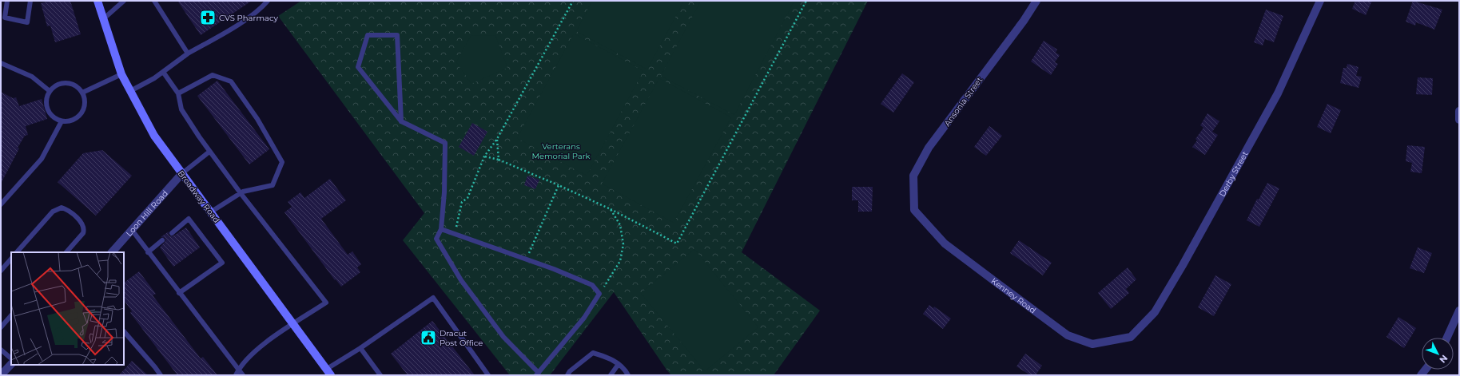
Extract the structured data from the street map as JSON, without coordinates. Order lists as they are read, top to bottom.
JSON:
{
  "streets": {
    "main road": ["Broadway Road"],
    "street": [
      "Ansonia Street",
      "Derby Street",
      "Loon Hill Road",
      "Kenney Road"
    ]
  },
  "crossings": [
    ["Ansonia Street", "Kenney Road"],
    ["Derby Street", "Kenney Road"],
    ["Broadway Road", "Loon Hill Road"]
  ],
  "parks": ["Verterans Memorial Park"],
  "places": {
    "pharmacy": ["CVS Pharmacy"],
    "public building": ["Dracut Post Office"]
  },
  "north": "bottom right"
}
